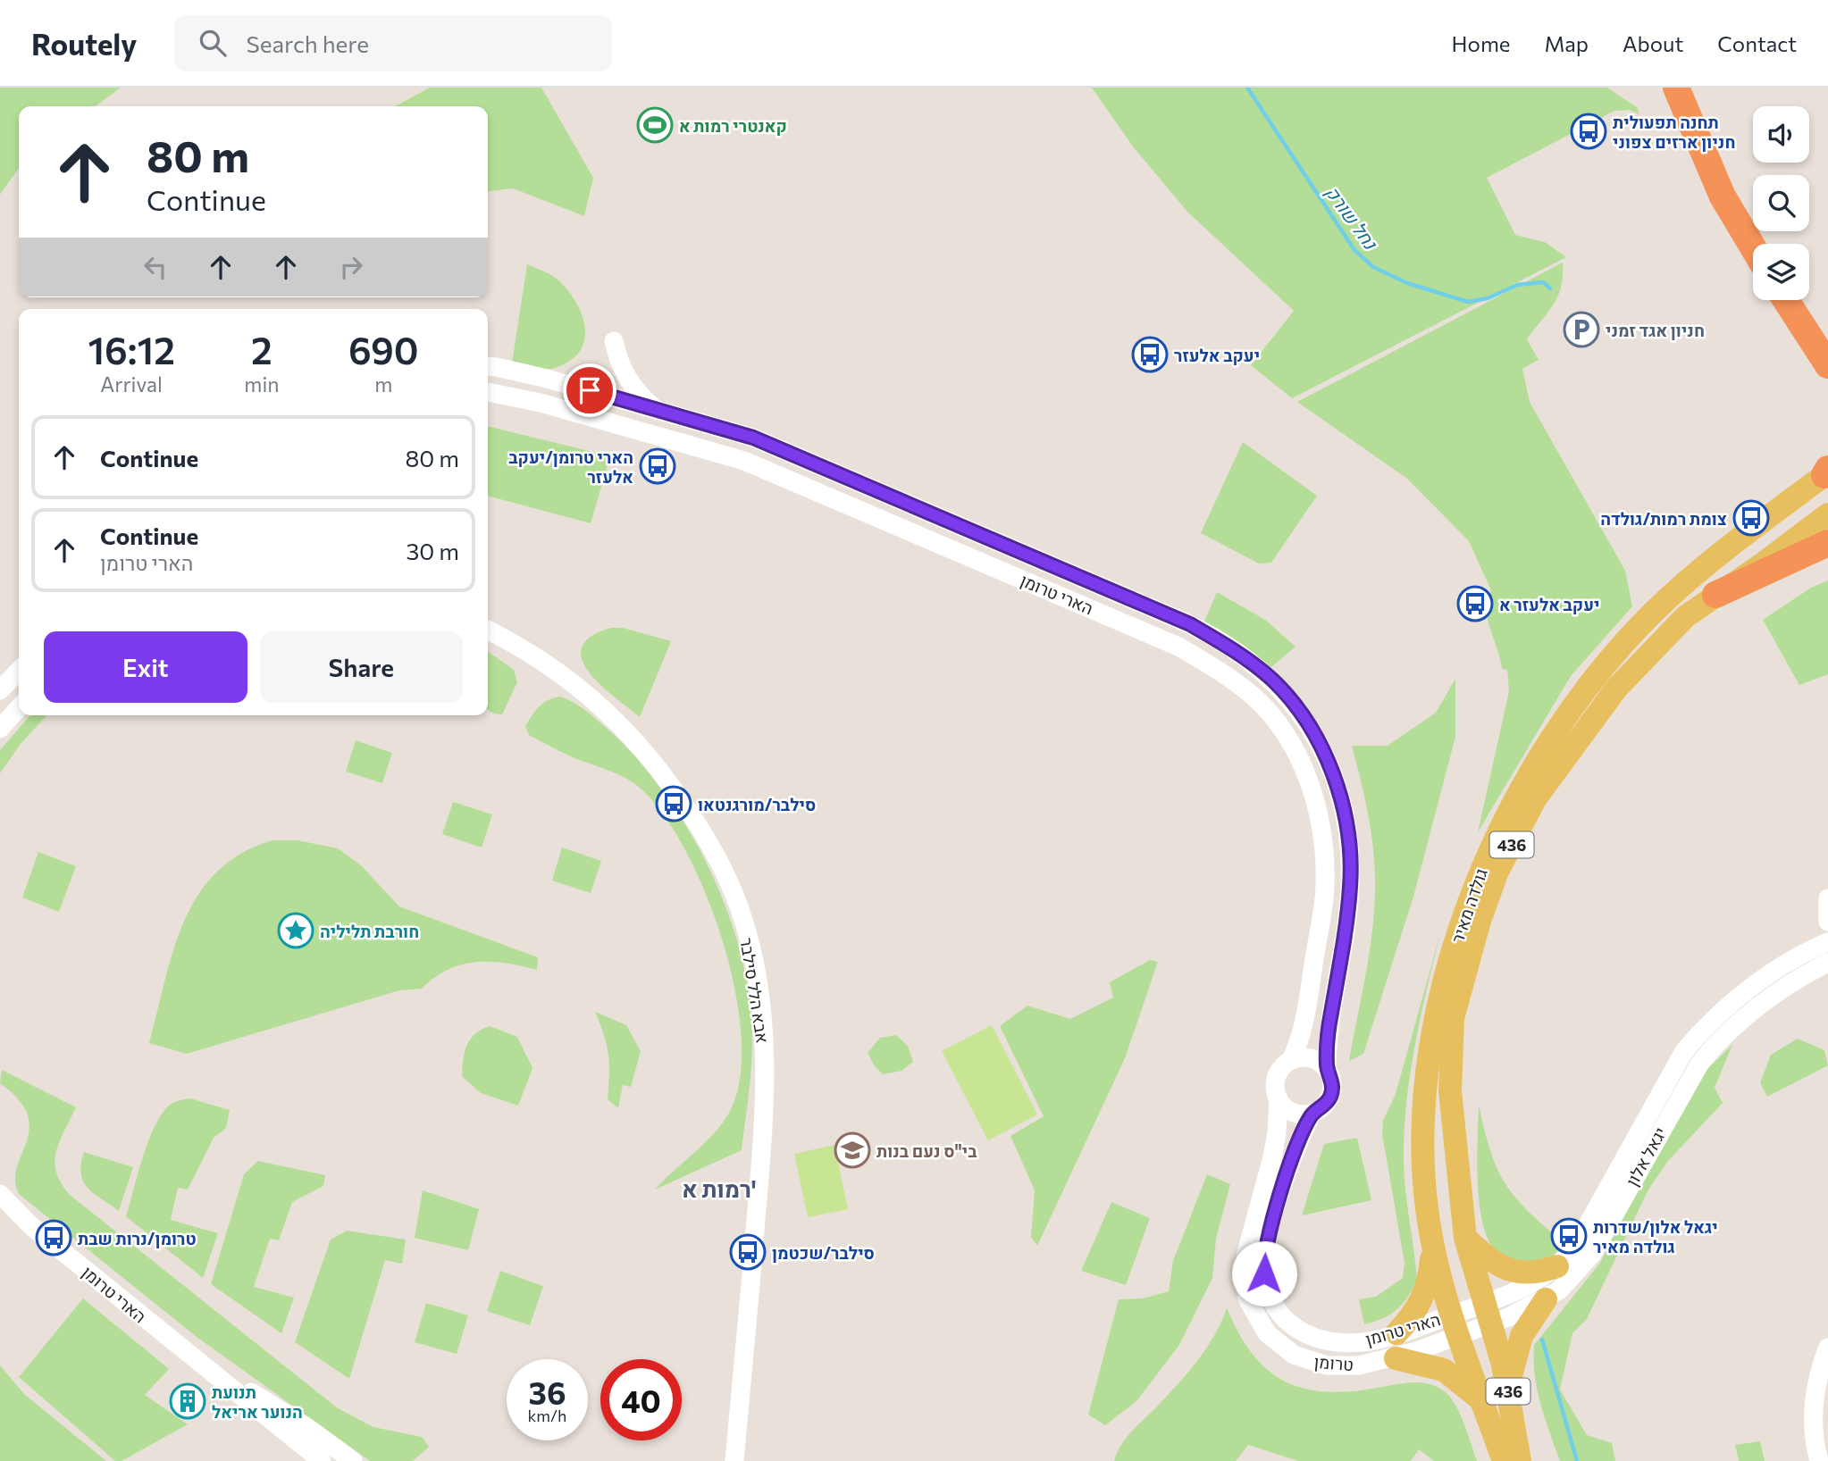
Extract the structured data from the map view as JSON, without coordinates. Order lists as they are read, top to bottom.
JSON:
{
  "streets": {
    "main road": ["436", "גולדה מאיר"],
    "street": [
      "הארי טרומן",
      "אבא הלל סילבר",
      "יגאל אלון",
      "טרומן"
    ]
  },
  "crossings": [
    ["הארי טרומן", "גולדה מאיר"],
    ["הארי טרומן", "יגאל אלון"],
    ["הארי טרומן", "טרומן"],
    ["גולדה מאיר", "יגאל אלון"]
  ],
  "districts": ["רמות א'"],
  "water": ["נחל שורק"],
  "places": {
    "sports": ["קאנטרי רמות א"],
    "bus stop": [
      "תחנה תפעולית חניון ארזים צפוני",
      "יעקב אלעזר",
      "הארי טרומן/יעקב אלעזר",
      "צומת רמות/גולדה",
      "יעקב אלעזר א",
      "סילבר/מורגנטאו",
      "יגאל אלון/שדרות גולדה מאיר",
      "טרומן/נרות שבת",
      "סילבר/שכטמן"
    ],
    "parking": ["חניון אגד זמני"],
    "place": ["חורבת תליליה"],
    "school or university": ["בי\"ס נעם בנות"],
    "building": ["תנועת הנוער אריאל"]
  },
  "page": {
    "header": "Routely",
    "search": "Search here",
    "nav": [
      "Home",
      "Map",
      "About",
      "Contact"
    ],
    "turn": ["80 m", "Continue"],
    "eta": [
      "16:12",
      "Arrival",
      "2",
      "min",
      "690",
      "m"
    ],
    "list": [
      {
        "name": "Continue",
        "value": "80 m"
      },
      {
        "name": "Continue",
        "note": "הארי טרומן",
        "value": "30 m"
      }
    ],
    "buttons": ["Exit", "Share"],
    "speed": "36 km/h",
    "limit": "40"
  }
}
